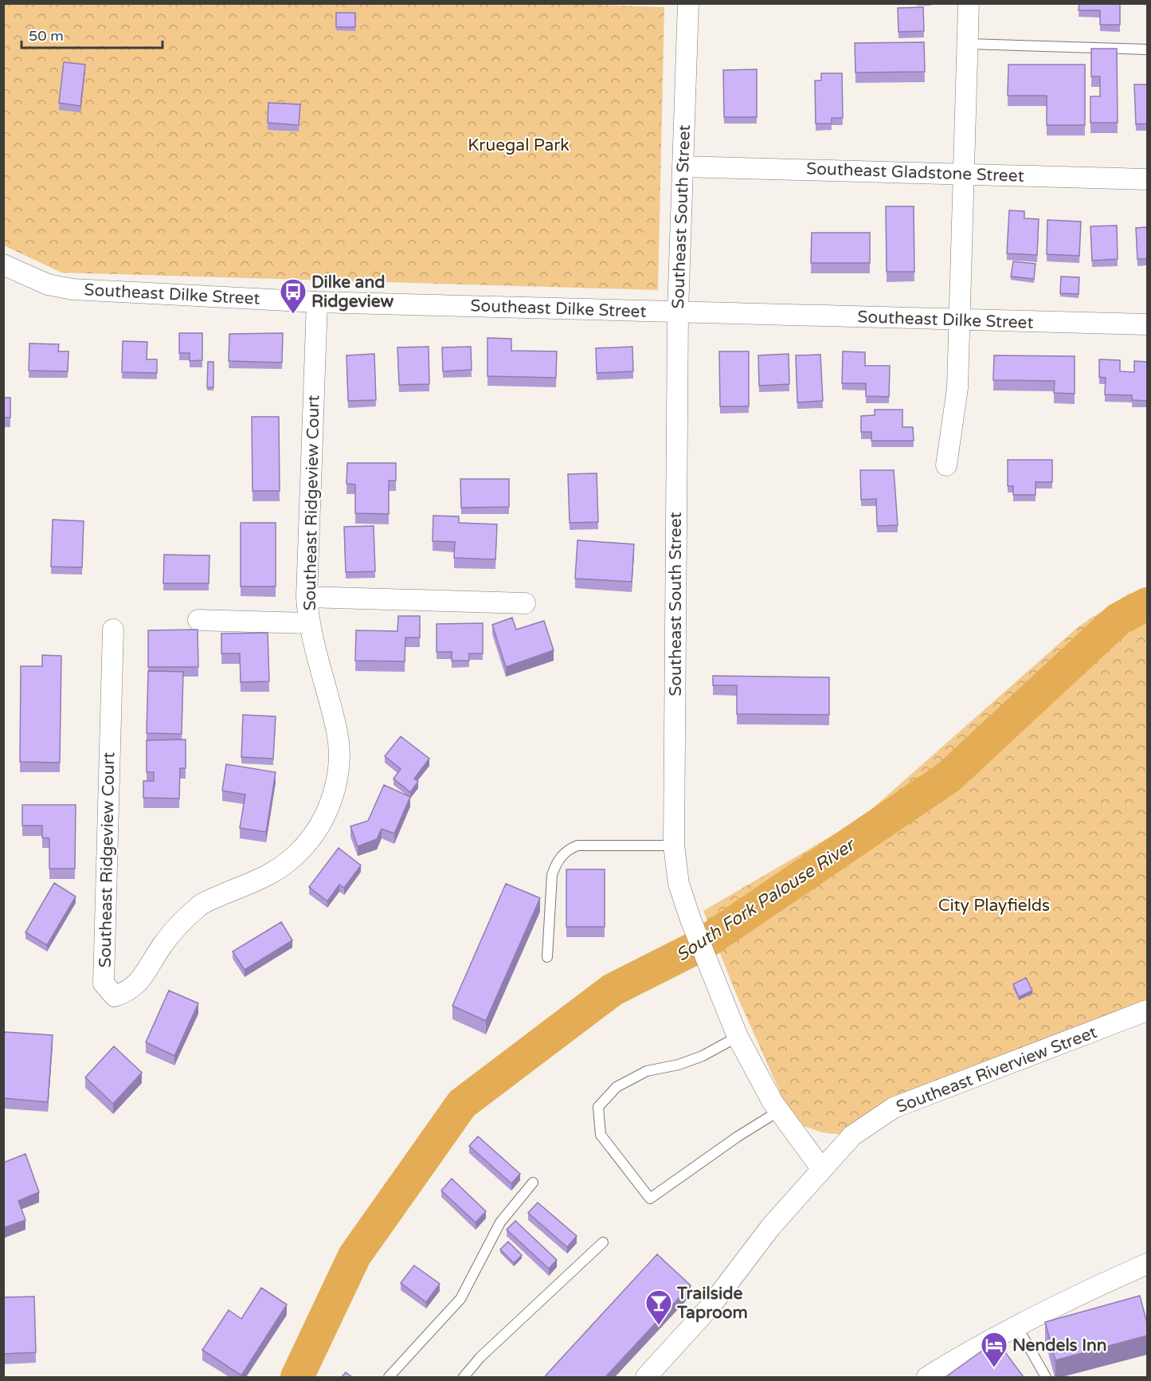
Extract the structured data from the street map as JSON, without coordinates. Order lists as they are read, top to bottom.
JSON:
{
  "streets": {
    "street": [
      "Southeast Gladstone Street",
      "Southeast South Street",
      "Southeast Dilke Street",
      "Southeast Ridgeview Court",
      "Southeast Riverview Street"
    ]
  },
  "crossings": [
    ["Southeast Gladstone Street", "Southeast South Street"],
    ["Southeast South Street", "Southeast Dilke Street"],
    ["Southeast South Street", "Southeast Riverview Street"],
    ["Southeast Dilke Street", "Southeast Ridgeview Court"]
  ],
  "water": ["South Fork Palouse River"],
  "parks": ["Kruegal Park", "City Playfields"],
  "places": {
    "bus stop": ["Dilke and Ridgeview"],
    "bar": ["Trailside Taproom"],
    "hotel": ["Nendels Inn"]
  },
  "scale_bar": "50 m"
}
